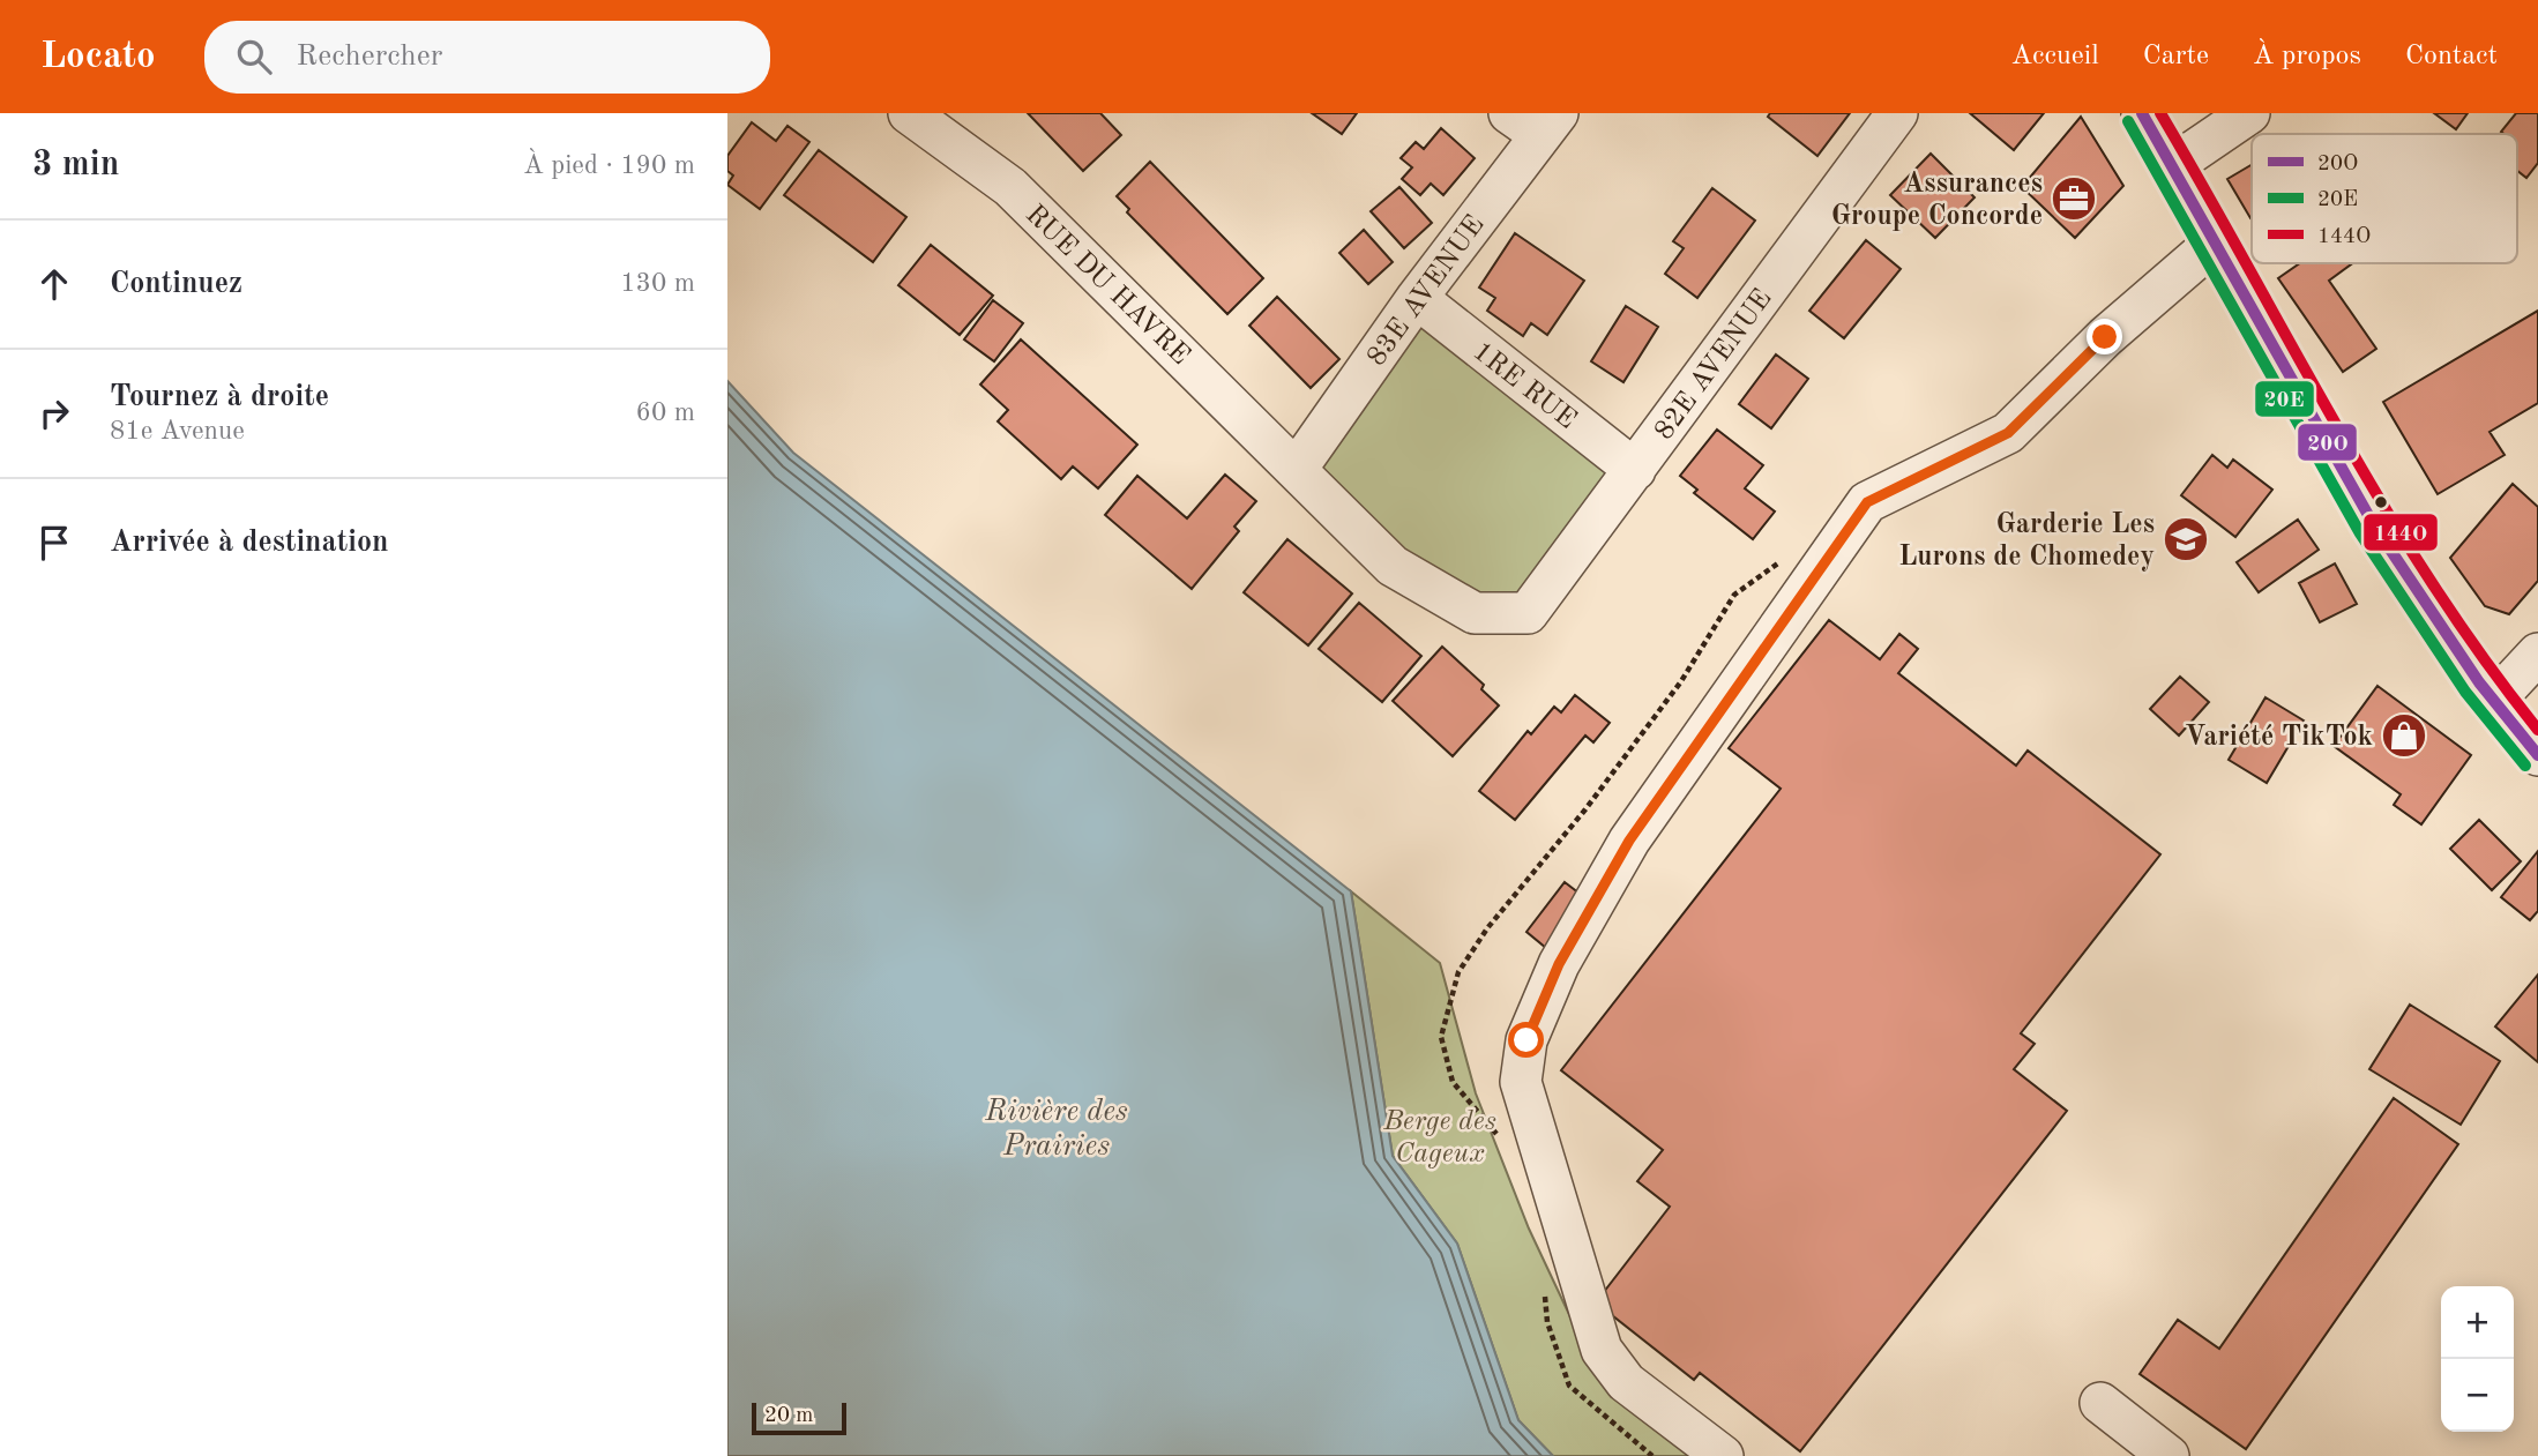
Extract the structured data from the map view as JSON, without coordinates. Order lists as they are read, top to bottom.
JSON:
{
  "streets": {
    "street": [
      "RUE DU HAVRE",
      "83E AVENUE",
      "82E AVENUE",
      "1RE RUE"
    ]
  },
  "crossings": [
    ["RUE DU HAVRE", "83E AVENUE"],
    ["RUE DU HAVRE", "82E AVENUE"],
    ["83E AVENUE", "1RE RUE"],
    ["82E AVENUE", "1RE RUE"]
  ],
  "water": ["Rivière des Prairies"],
  "parks": ["Berge des Cageux"],
  "places": {
    "office": ["Assurances Groupe Concorde"],
    "school or university": ["Garderie Les Lurons de Chomedey"],
    "shop": ["Variété TikTok"]
  },
  "lines": ["transit line 20O", "transit line 144O", "transit line 20E"],
  "legend": ["20O", "20E", "144O"],
  "scale_bar": "20 m",
  "page": {
    "header": "Locato",
    "search": "Rechercher",
    "nav": [
      "Accueil",
      "Carte",
      "À propos",
      "Contact"
    ],
    "heading": ["3 min", "À pied · 190 m"],
    "list": [
      ["Continuez", "130 m"],
      ["Tournez à droite", "81e Avenue", "60 m"],
      "Arrivée à destination"
    ],
    "map_buttons": ["+", "−"],
    "scale": "20 m"
  }
}
